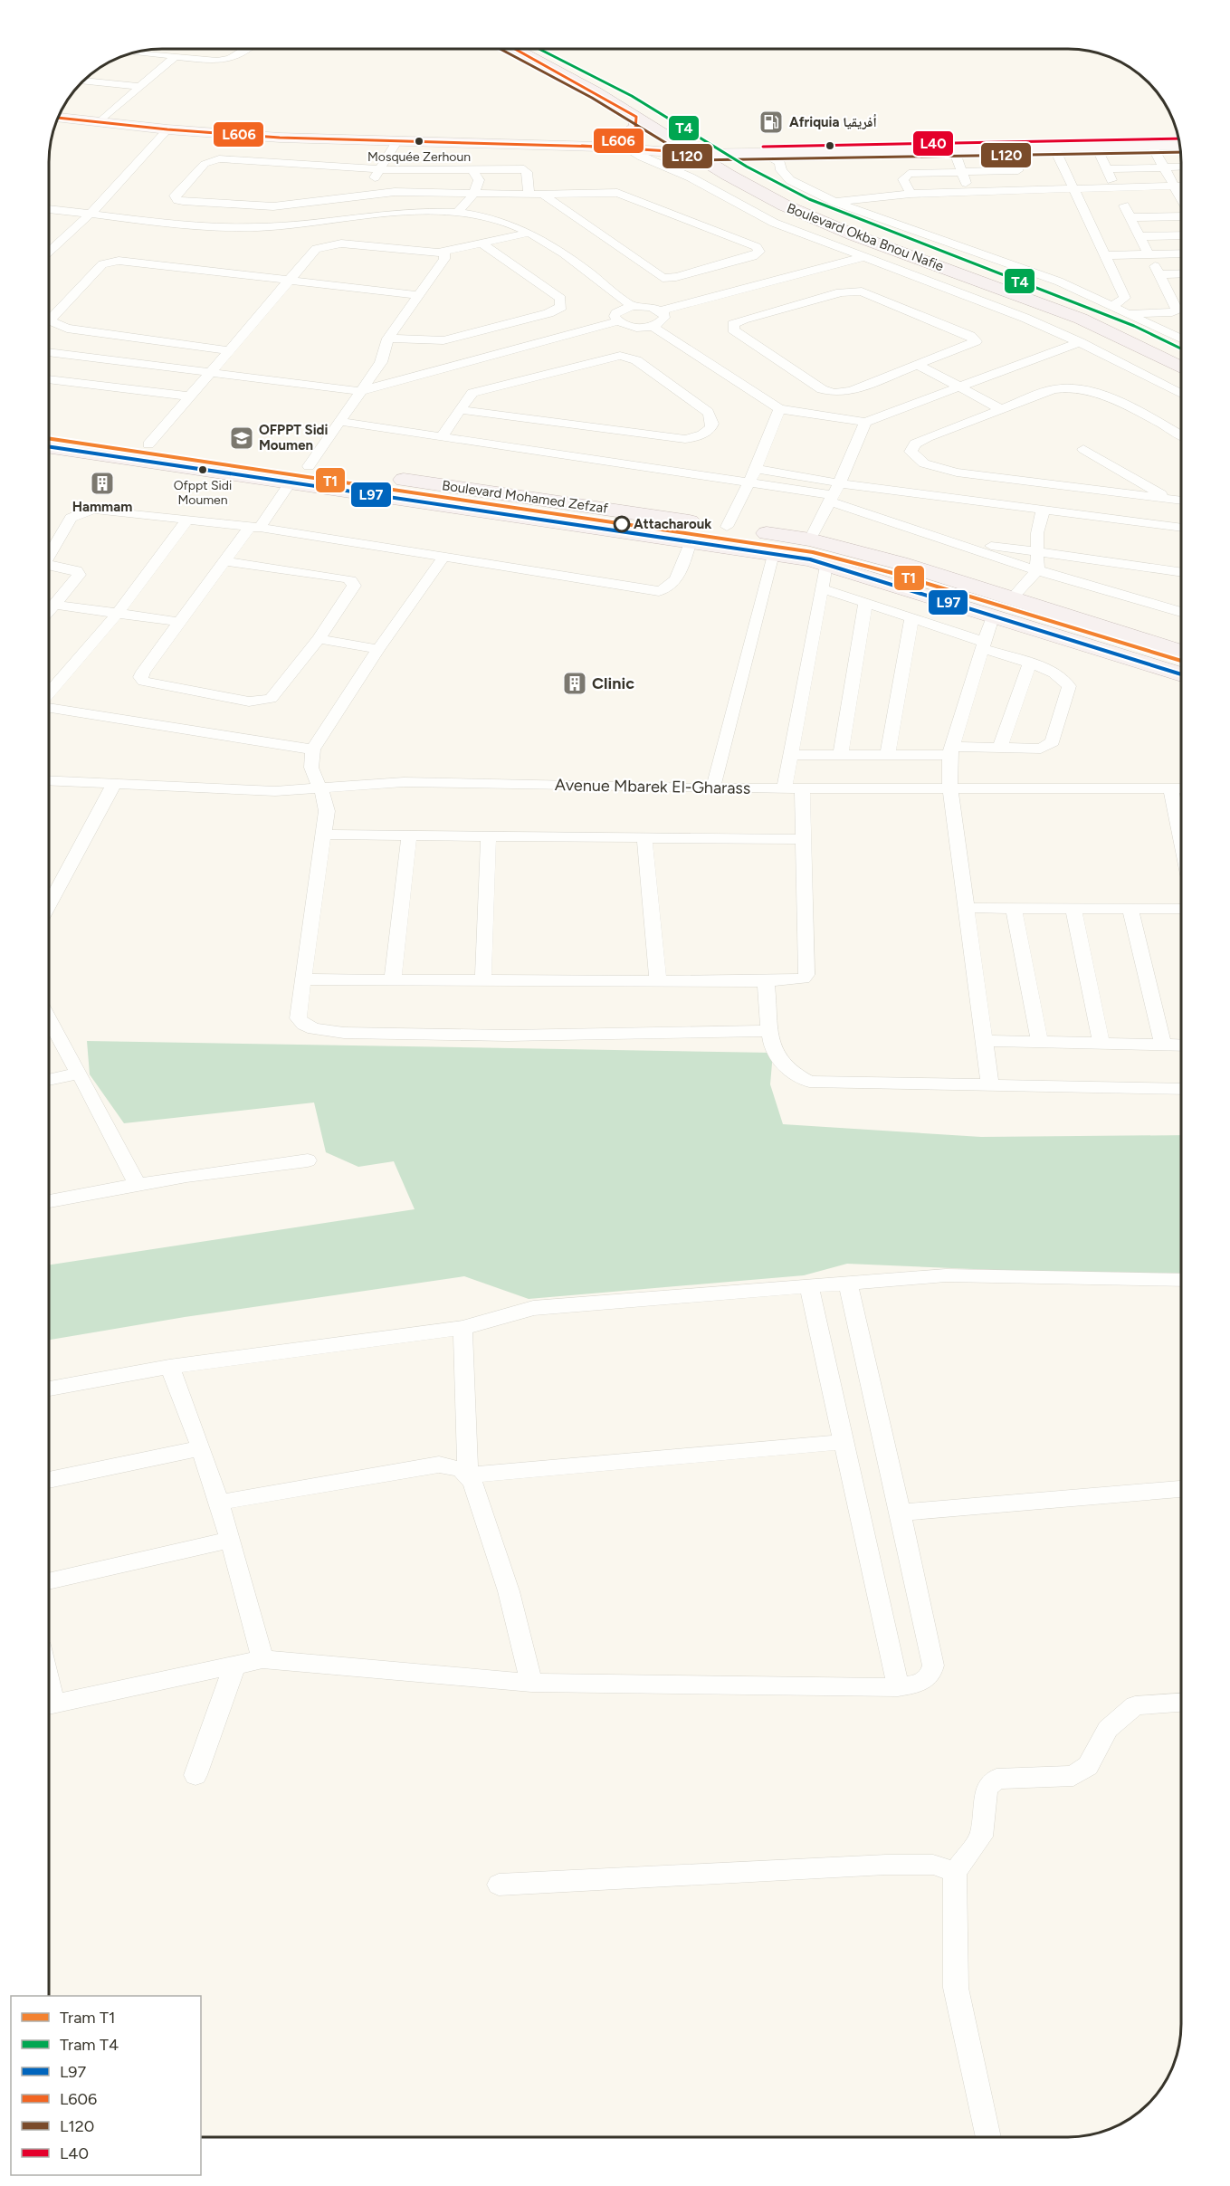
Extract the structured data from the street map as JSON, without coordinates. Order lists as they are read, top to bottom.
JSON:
{
  "streets": {
    "main road": ["Boulevard Okba Bnou Nafie", "Boulevard Mohamed Zefzaf"],
    "street": ["Avenue Mbarek El-Gharass"]
  },
  "places": {
    "fuel station": ["Afriquia أفريقيا"],
    "other": ["Mosquée Zerhoun", "Ofppt Sidi Moumen", "Attacharouk"],
    "school or university": ["OFPPT Sidi Moumen"],
    "building": ["Hammam", "Clinic"]
  },
  "lines": [
    "tram line T4",
    "transit line L606",
    "transit line L120",
    "transit line L40",
    "tram line T1",
    "transit line L97"
  ],
  "legend": [
    "Tram T1",
    "Tram T4",
    "L97",
    "L606",
    "L120",
    "L40"
  ]
}
